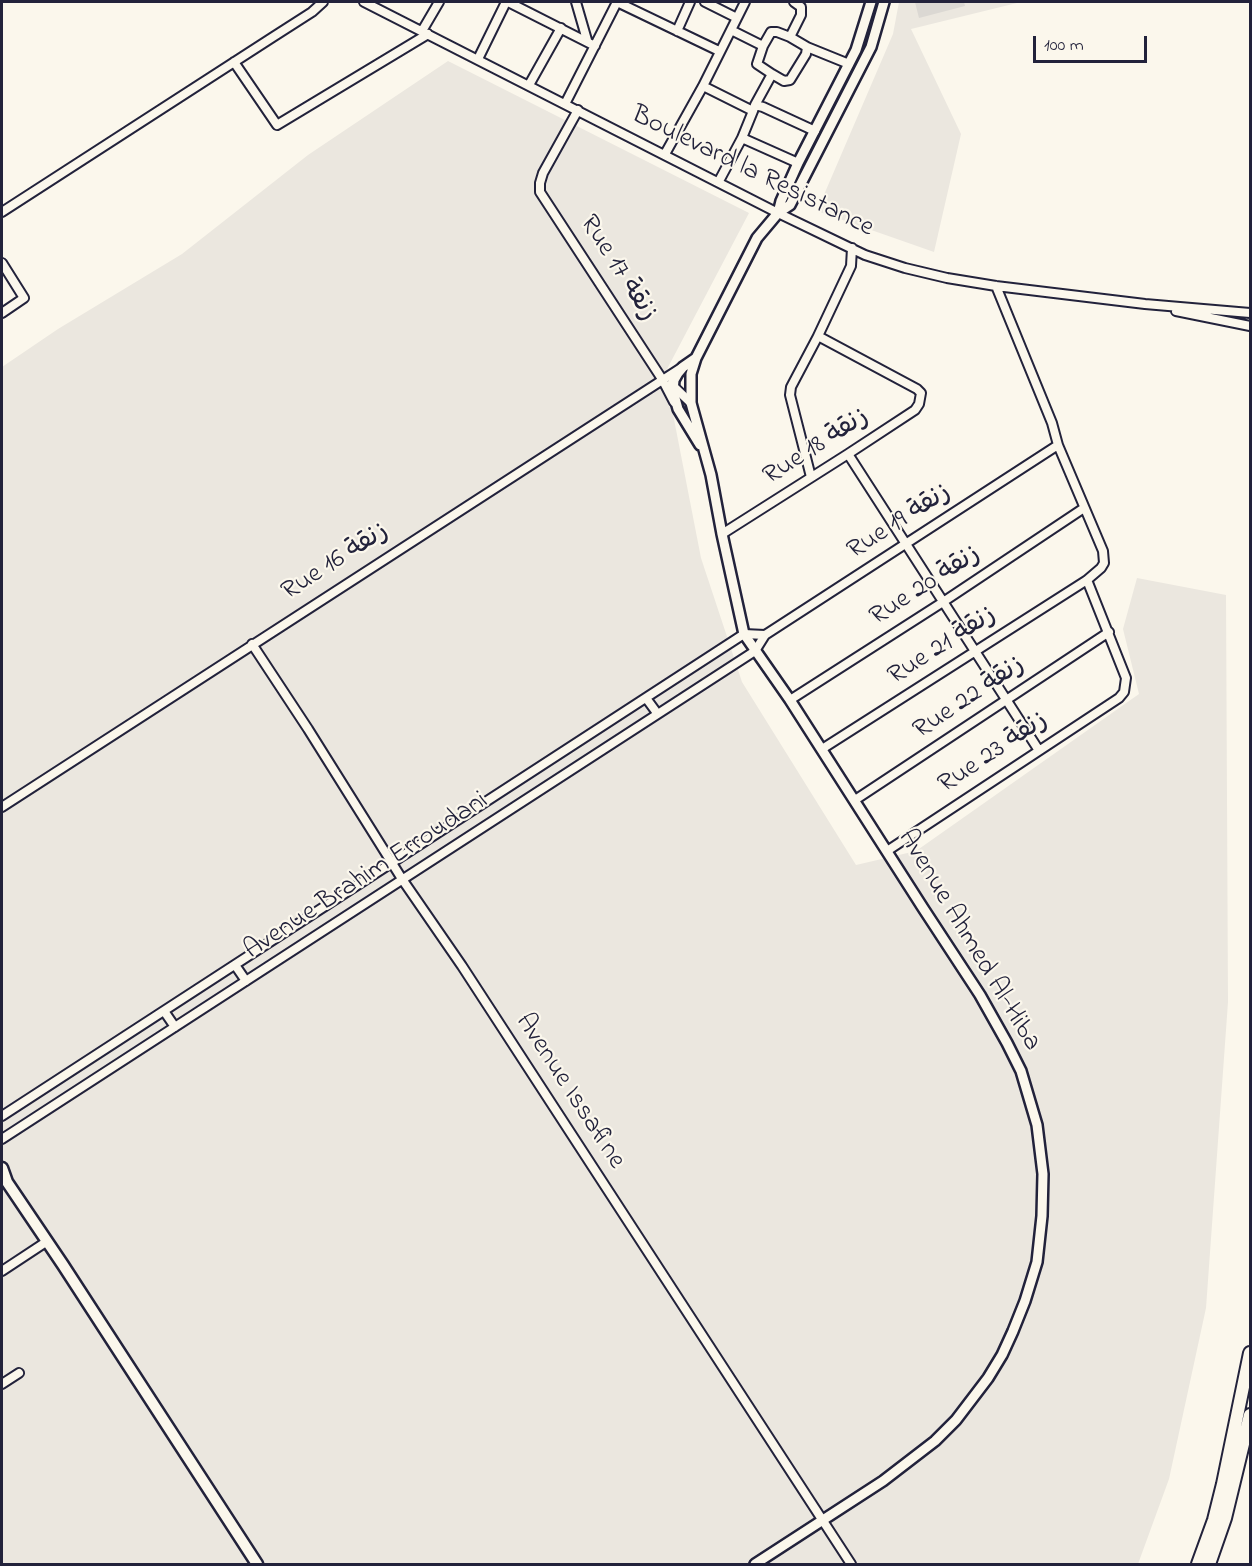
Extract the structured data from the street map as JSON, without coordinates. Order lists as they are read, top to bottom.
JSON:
{
  "streets": {
    "street": [
      "Boulevard la Resistance",
      "Rue 17 زنقة",
      "Rue 18 زنقة",
      "Rue 19 زنقة",
      "Rue 16 زنقة",
      "Rue 20 زنقة",
      "Rue 21 زنقة",
      "Rue 22 زنقة",
      "Rue 23 زنقة",
      "Avenue Brahim Erroudani",
      "Avenue Ahmed Al-Hiba",
      "Avenue Issafine"
    ]
  },
  "crossings": [
    ["Boulevard la Resistance", "Rue 17 زنقة"],
    ["Boulevard la Resistance", "Avenue Ahmed Al-Hiba"],
    ["Rue 17 زنقة", "Rue 16 زنقة"],
    ["Rue 17 زنقة", "Avenue Ahmed Al-Hiba"],
    ["Rue 18 زنقة", "Avenue Ahmed Al-Hiba"],
    ["Rue 19 زنقة", "Avenue Brahim Erroudani"],
    ["Rue 19 زنقة", "Avenue Ahmed Al-Hiba"],
    ["Rue 16 زنقة", "Avenue Ahmed Al-Hiba"],
    ["Rue 16 زنقة", "Avenue Issafine"],
    ["Rue 20 زنقة", "Avenue Ahmed Al-Hiba"],
    ["Rue 21 زنقة", "Avenue Ahmed Al-Hiba"],
    ["Rue 22 زنقة", "Rue 23 زنقة"],
    ["Rue 22 زنقة", "Avenue Ahmed Al-Hiba"],
    ["Rue 23 زنقة", "Avenue Ahmed Al-Hiba"],
    ["Avenue Brahim Erroudani", "Avenue Ahmed Al-Hiba"],
    ["Avenue Brahim Erroudani", "Avenue Issafine"],
    ["Avenue Ahmed Al-Hiba", "Avenue Issafine"]
  ],
  "scale_bar": "100 m"
}
